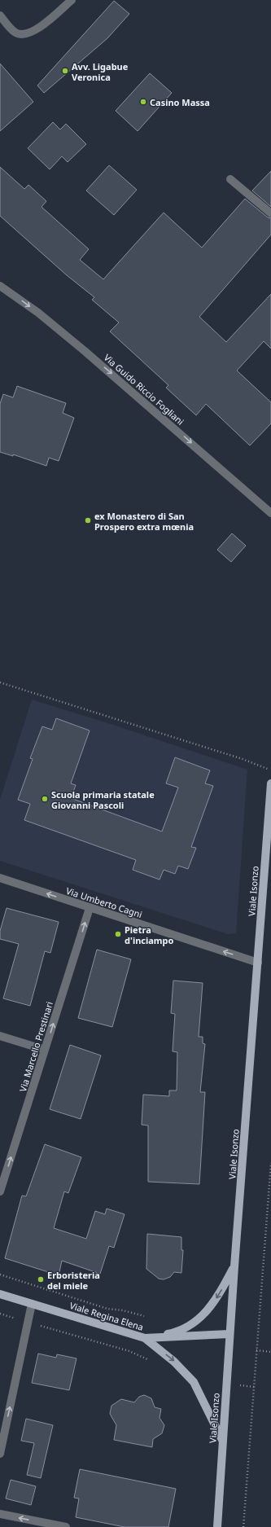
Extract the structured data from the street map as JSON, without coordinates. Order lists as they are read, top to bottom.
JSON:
{
  "streets": {
    "main road": ["Viale Isonzo", "Viale Regina Elena"],
    "street": ["Via Guido Riccio Fogliani", "Via Umberto Cagni", "Via Marcello Prestinari"]
  },
  "crossings": [
    ["Viale Isonzo", "Via Umberto Cagni"],
    ["Viale Isonzo", "Viale Regina Elena"],
    ["Via Umberto Cagni", "Via Marcello Prestinari"]
  ],
  "one_way": ["Via Guido Riccio Fogliani", "Via Umberto Cagni", "Via Marcello Prestinari"],
  "places": [
    "Avv. Ligabue Veronica",
    "Casino Massa",
    "ex Monastero di San Prospero extra mœnia",
    "Scuola primaria statale Giovanni Pascoli",
    "Pietra d'inciampo",
    "Erboristeria del miele"
  ]
}
